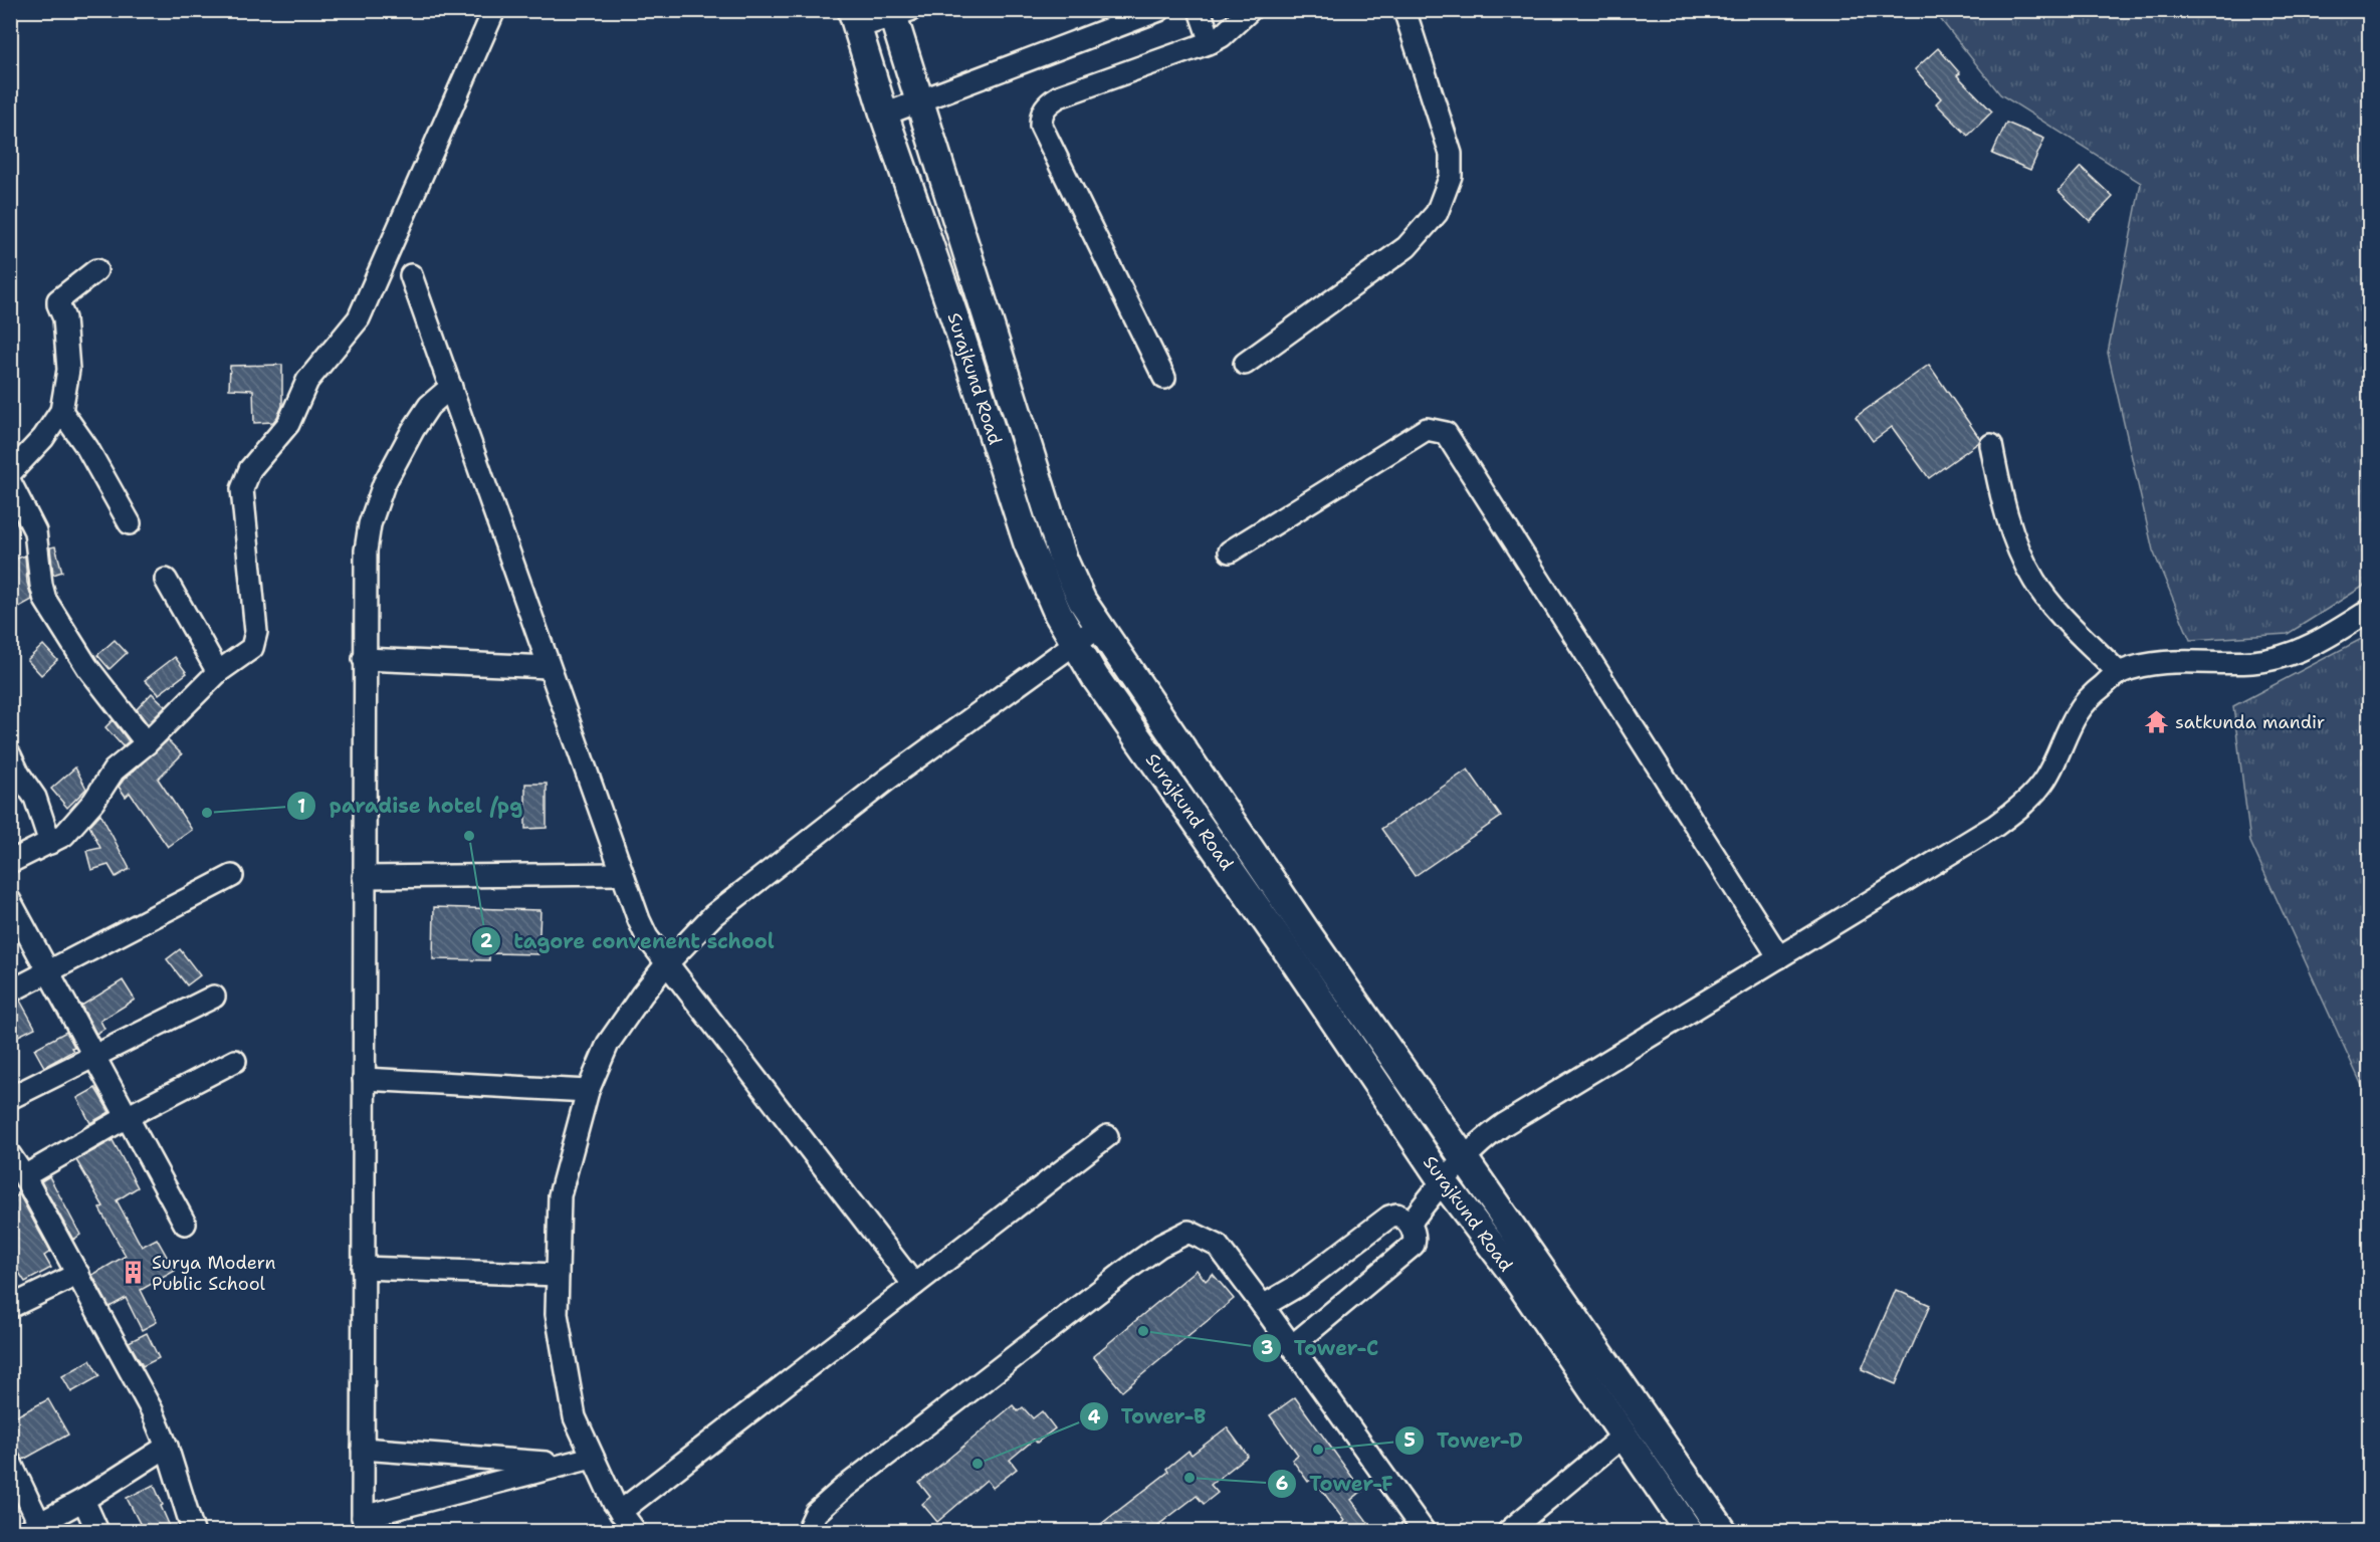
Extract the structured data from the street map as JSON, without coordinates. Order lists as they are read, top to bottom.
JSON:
{
  "streets": {
    "main road": ["Surajkund Road"]
  },
  "places": {
    "temple": ["satkunda mandir"],
    "other": [
      "paradise hotel /pg",
      "tagore convenent school",
      "Tower-C",
      "Tower-D",
      "Tower-B",
      "Tower-F"
    ],
    "building": ["Surya Modern Public School"]
  }
}
